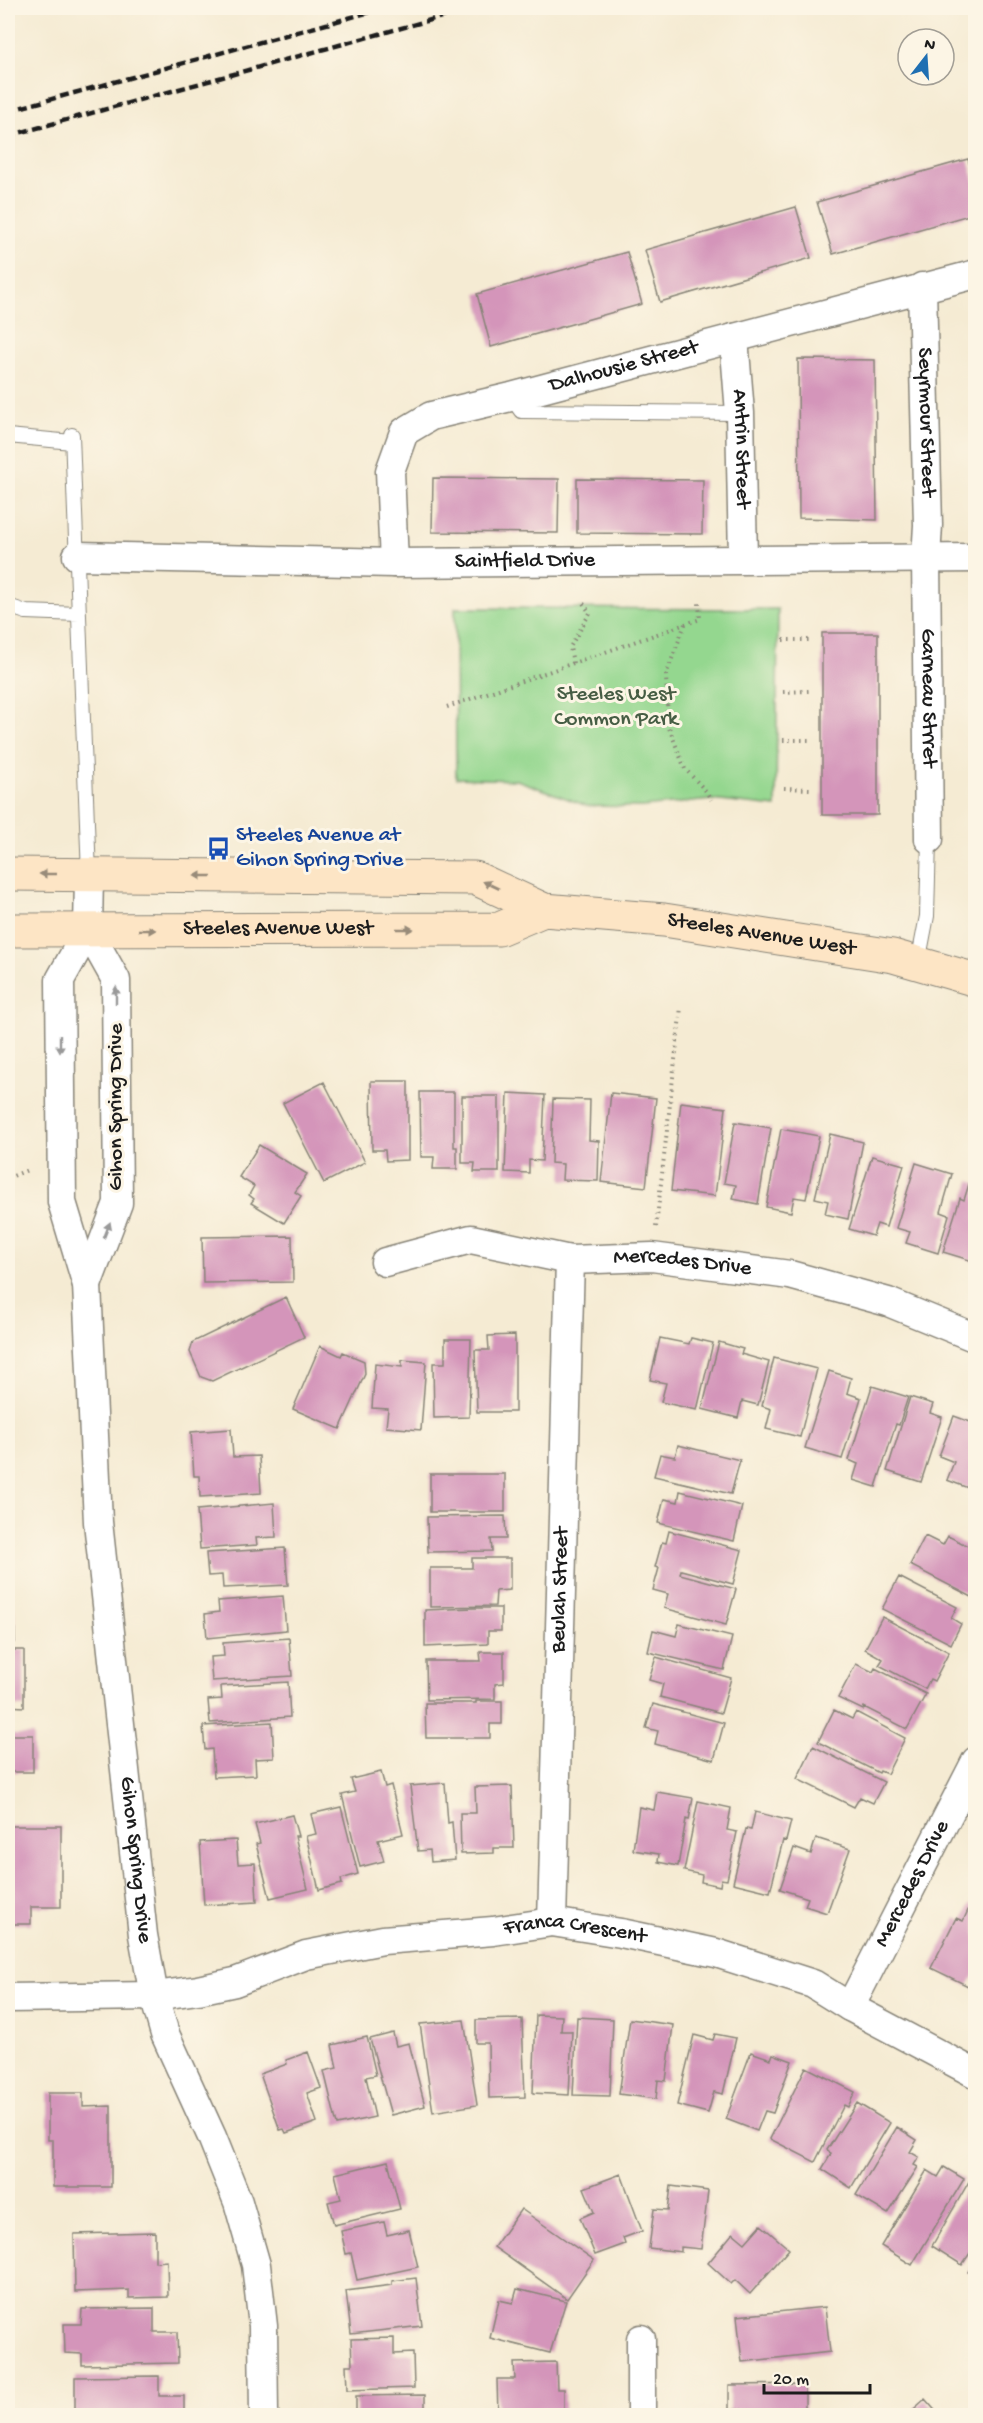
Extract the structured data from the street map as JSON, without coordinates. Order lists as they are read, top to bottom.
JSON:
{
  "streets": {
    "main road": ["Steeles Avenue West"],
    "street": [
      "Dalhousie Street",
      "Seyrmour Street",
      "Antrin Street",
      "Saintfield Drive",
      "Garneau Strret",
      "Gihon Spring Drive",
      "Mercedes Drive",
      "Beulah Street",
      "Franca Crescent"
    ]
  },
  "crossings": [
    ["Dalhousie Street", "Seyrmour Street"],
    ["Dalhousie Street", "Antrin Street"],
    ["Dalhousie Street", "Saintfield Drive"],
    ["Seyrmour Street", "Saintfield Drive"],
    ["Seyrmour Street", "Garneau Strret"],
    ["Antrin Street", "Saintfield Drive"],
    ["Saintfield Drive", "Garneau Strret"],
    ["Steeles Avenue West", "Gihon Spring Drive"],
    ["Gihon Spring Drive", "Franca Crescent"],
    ["Mercedes Drive", "Beulah Street"],
    ["Mercedes Drive", "Franca Crescent"],
    ["Beulah Street", "Franca Crescent"]
  ],
  "parks": ["Steeles West Common Park"],
  "places": {
    "bus stop": ["Steeles Avenue at Gihon Spring Drive"]
  },
  "scale_bar": "20 m",
  "north": "top"
}
